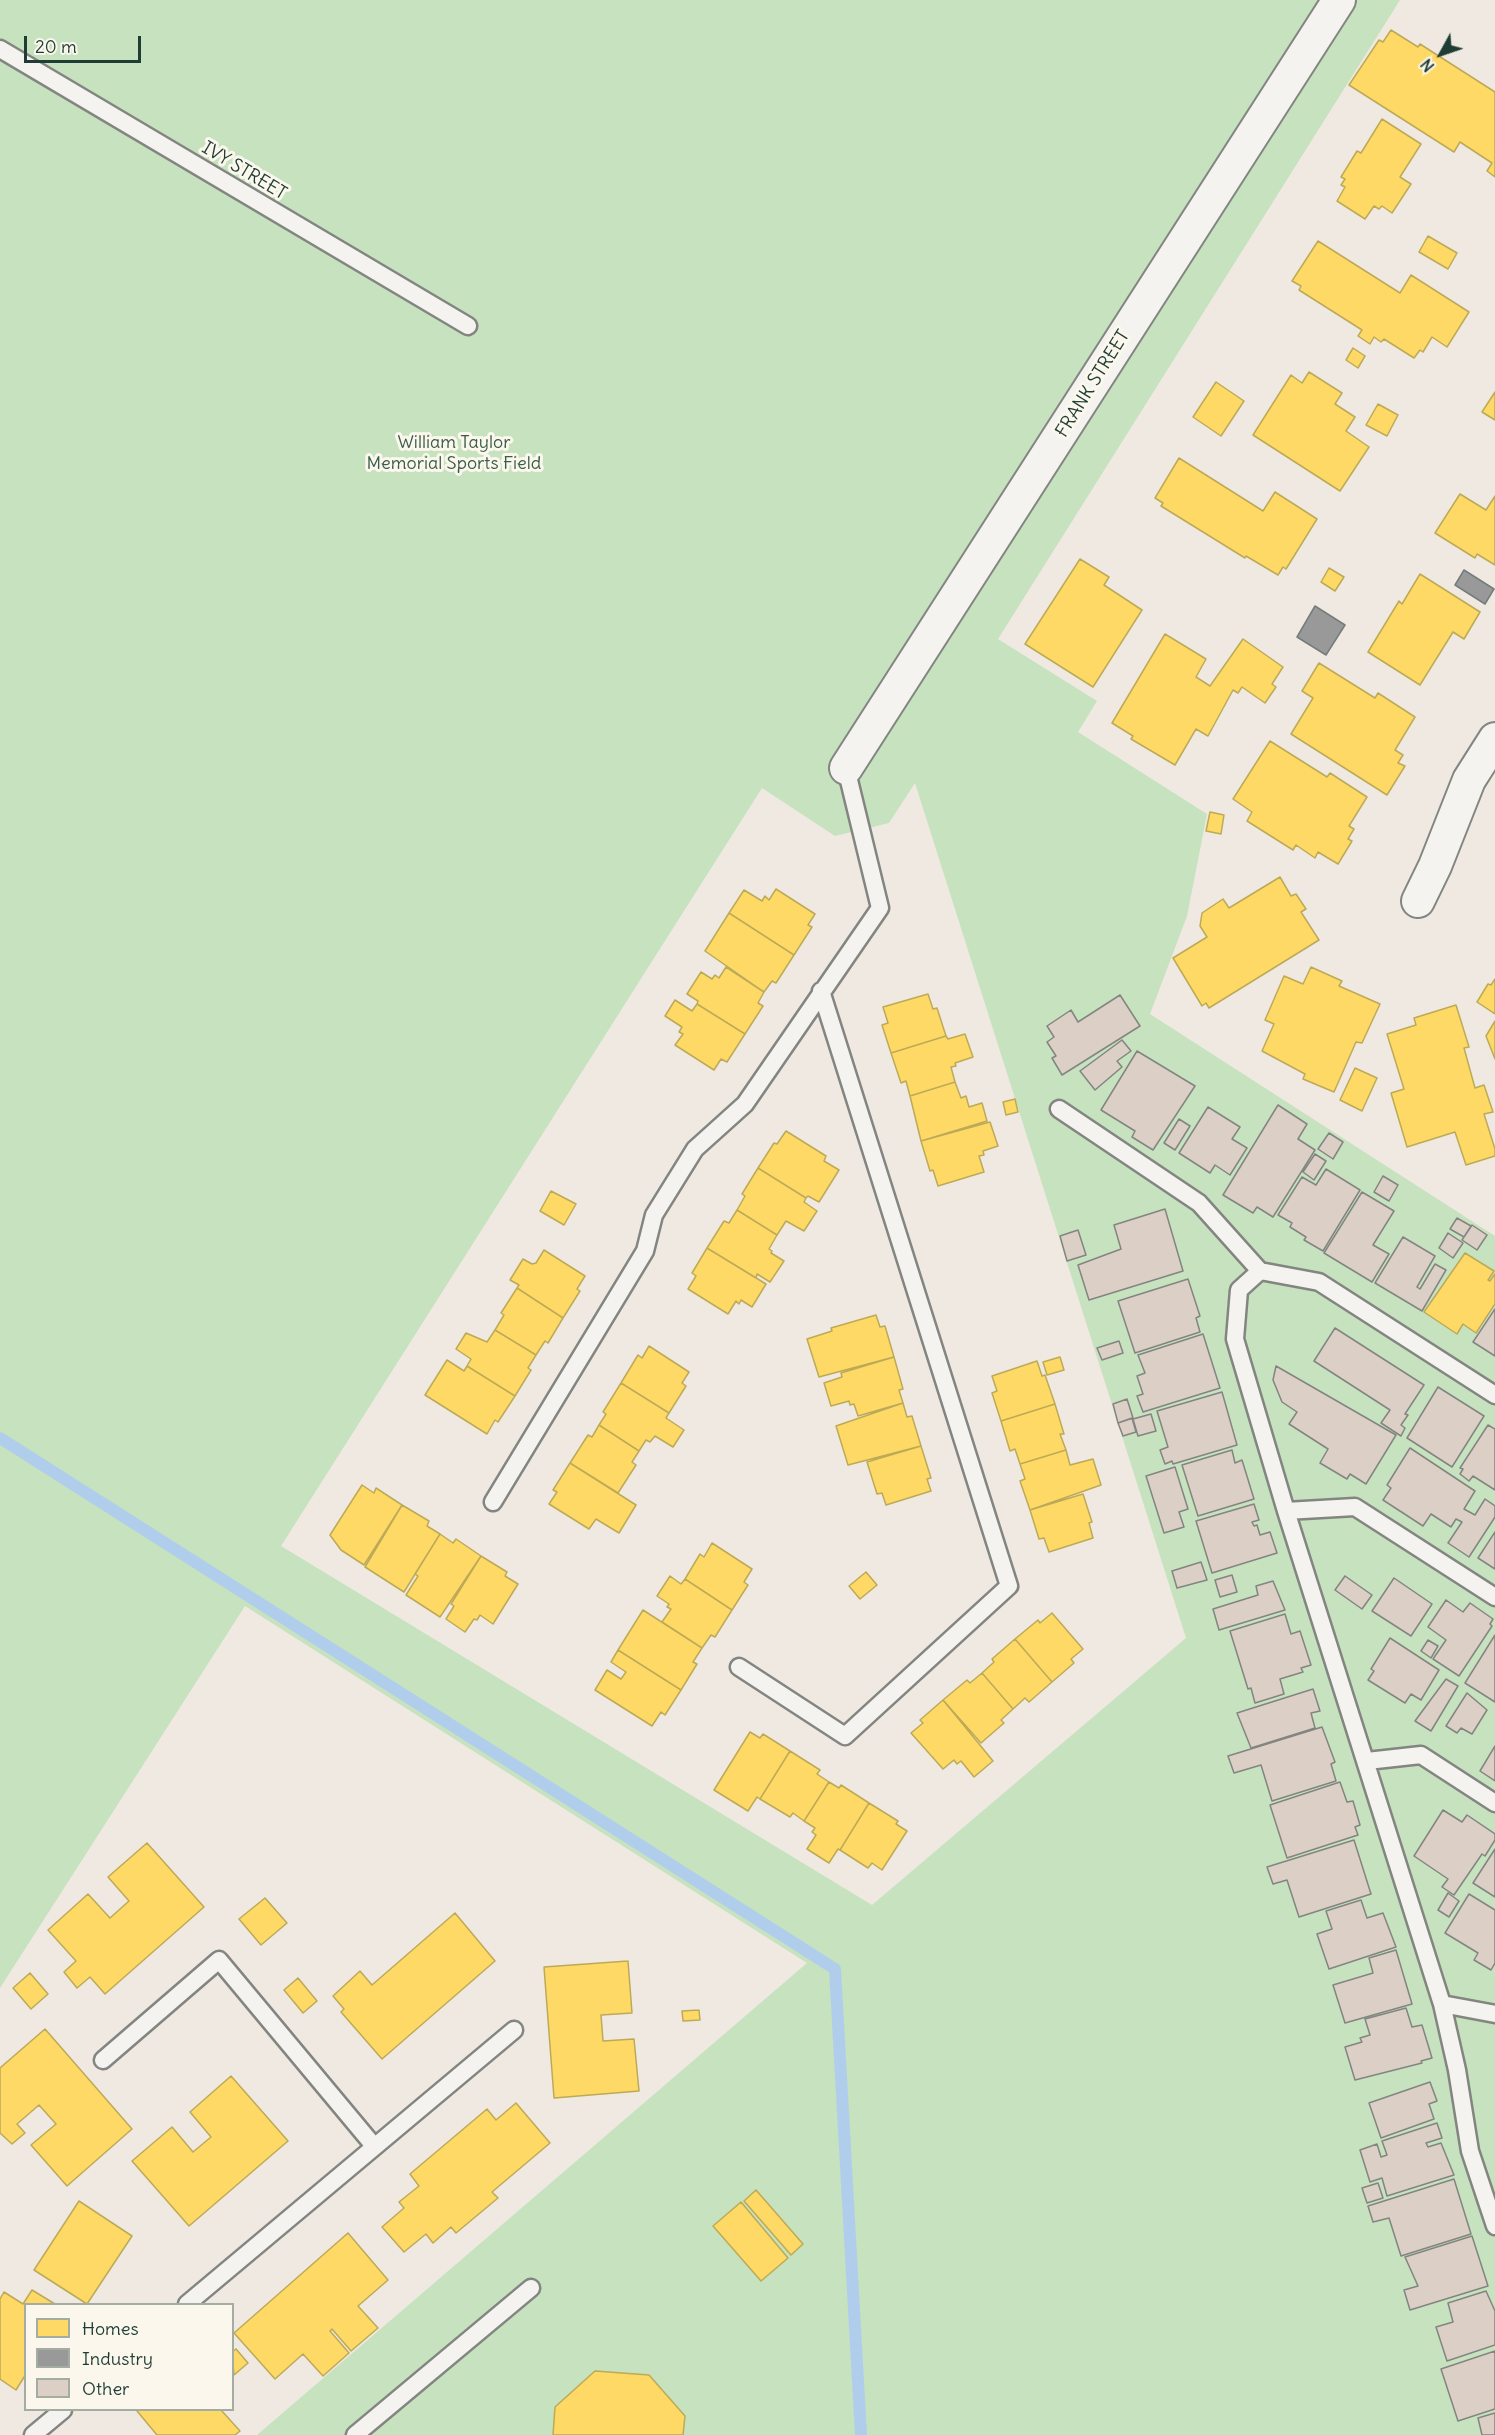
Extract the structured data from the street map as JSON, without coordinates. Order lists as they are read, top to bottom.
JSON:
{
  "streets": {
    "street": ["FRANK STREET"],
    "lane": ["IVY STREET"]
  },
  "parks": ["William Taylor Memorial Sports Field"],
  "legend": ["Homes", "Industry", "Other"],
  "scale_bar": "20 m",
  "north": "bottom left"
}
